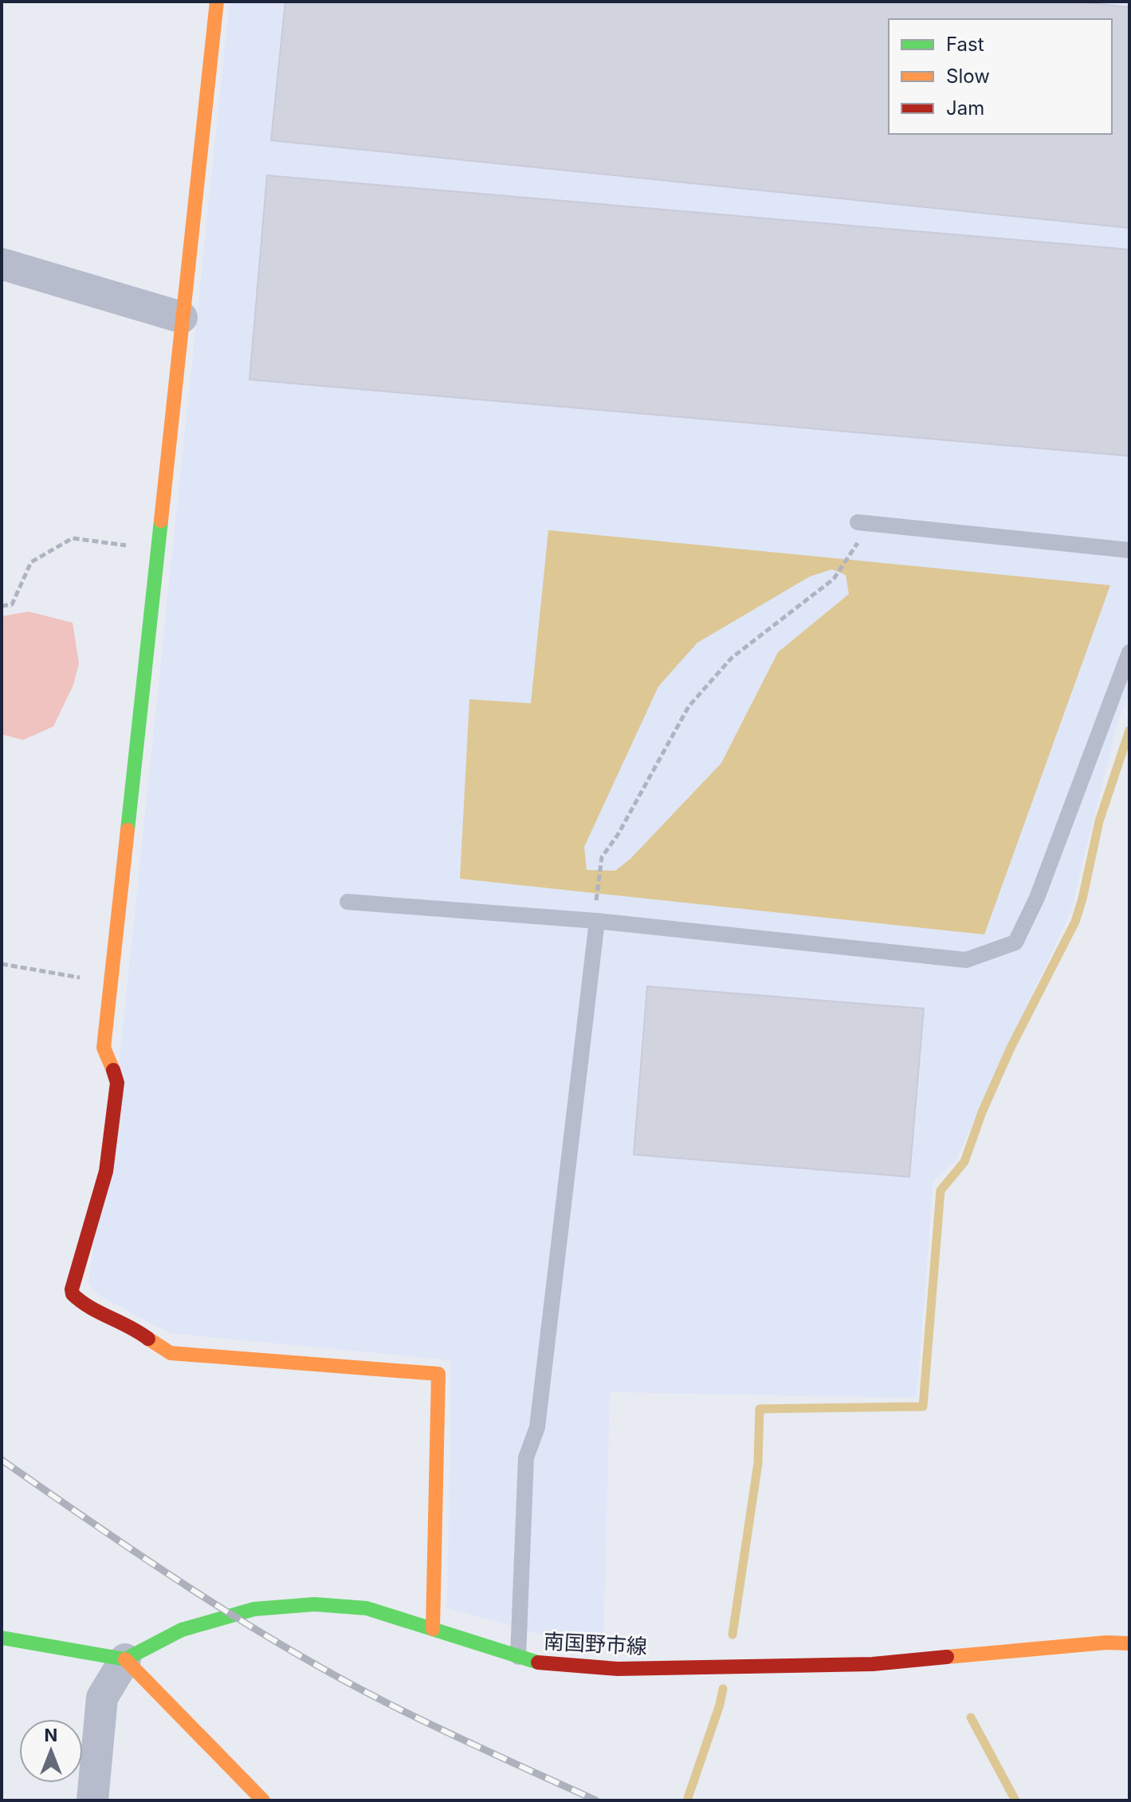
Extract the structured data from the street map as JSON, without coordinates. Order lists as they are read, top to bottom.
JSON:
{
  "streets": {
    "street": ["南国野市線"]
  },
  "legend": ["Fast", "Slow", "Jam"],
  "north": "top"
}
